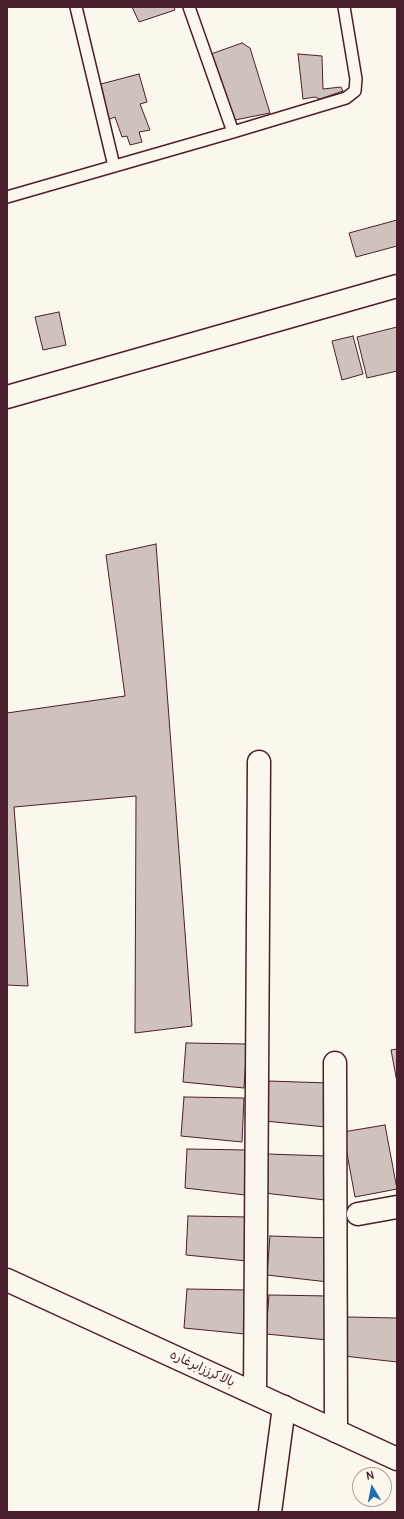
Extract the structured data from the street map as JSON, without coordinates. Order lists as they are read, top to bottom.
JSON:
{
  "streets": {
    "street": ["بالاکرززابرغاره"]
  },
  "north": "top"
}
